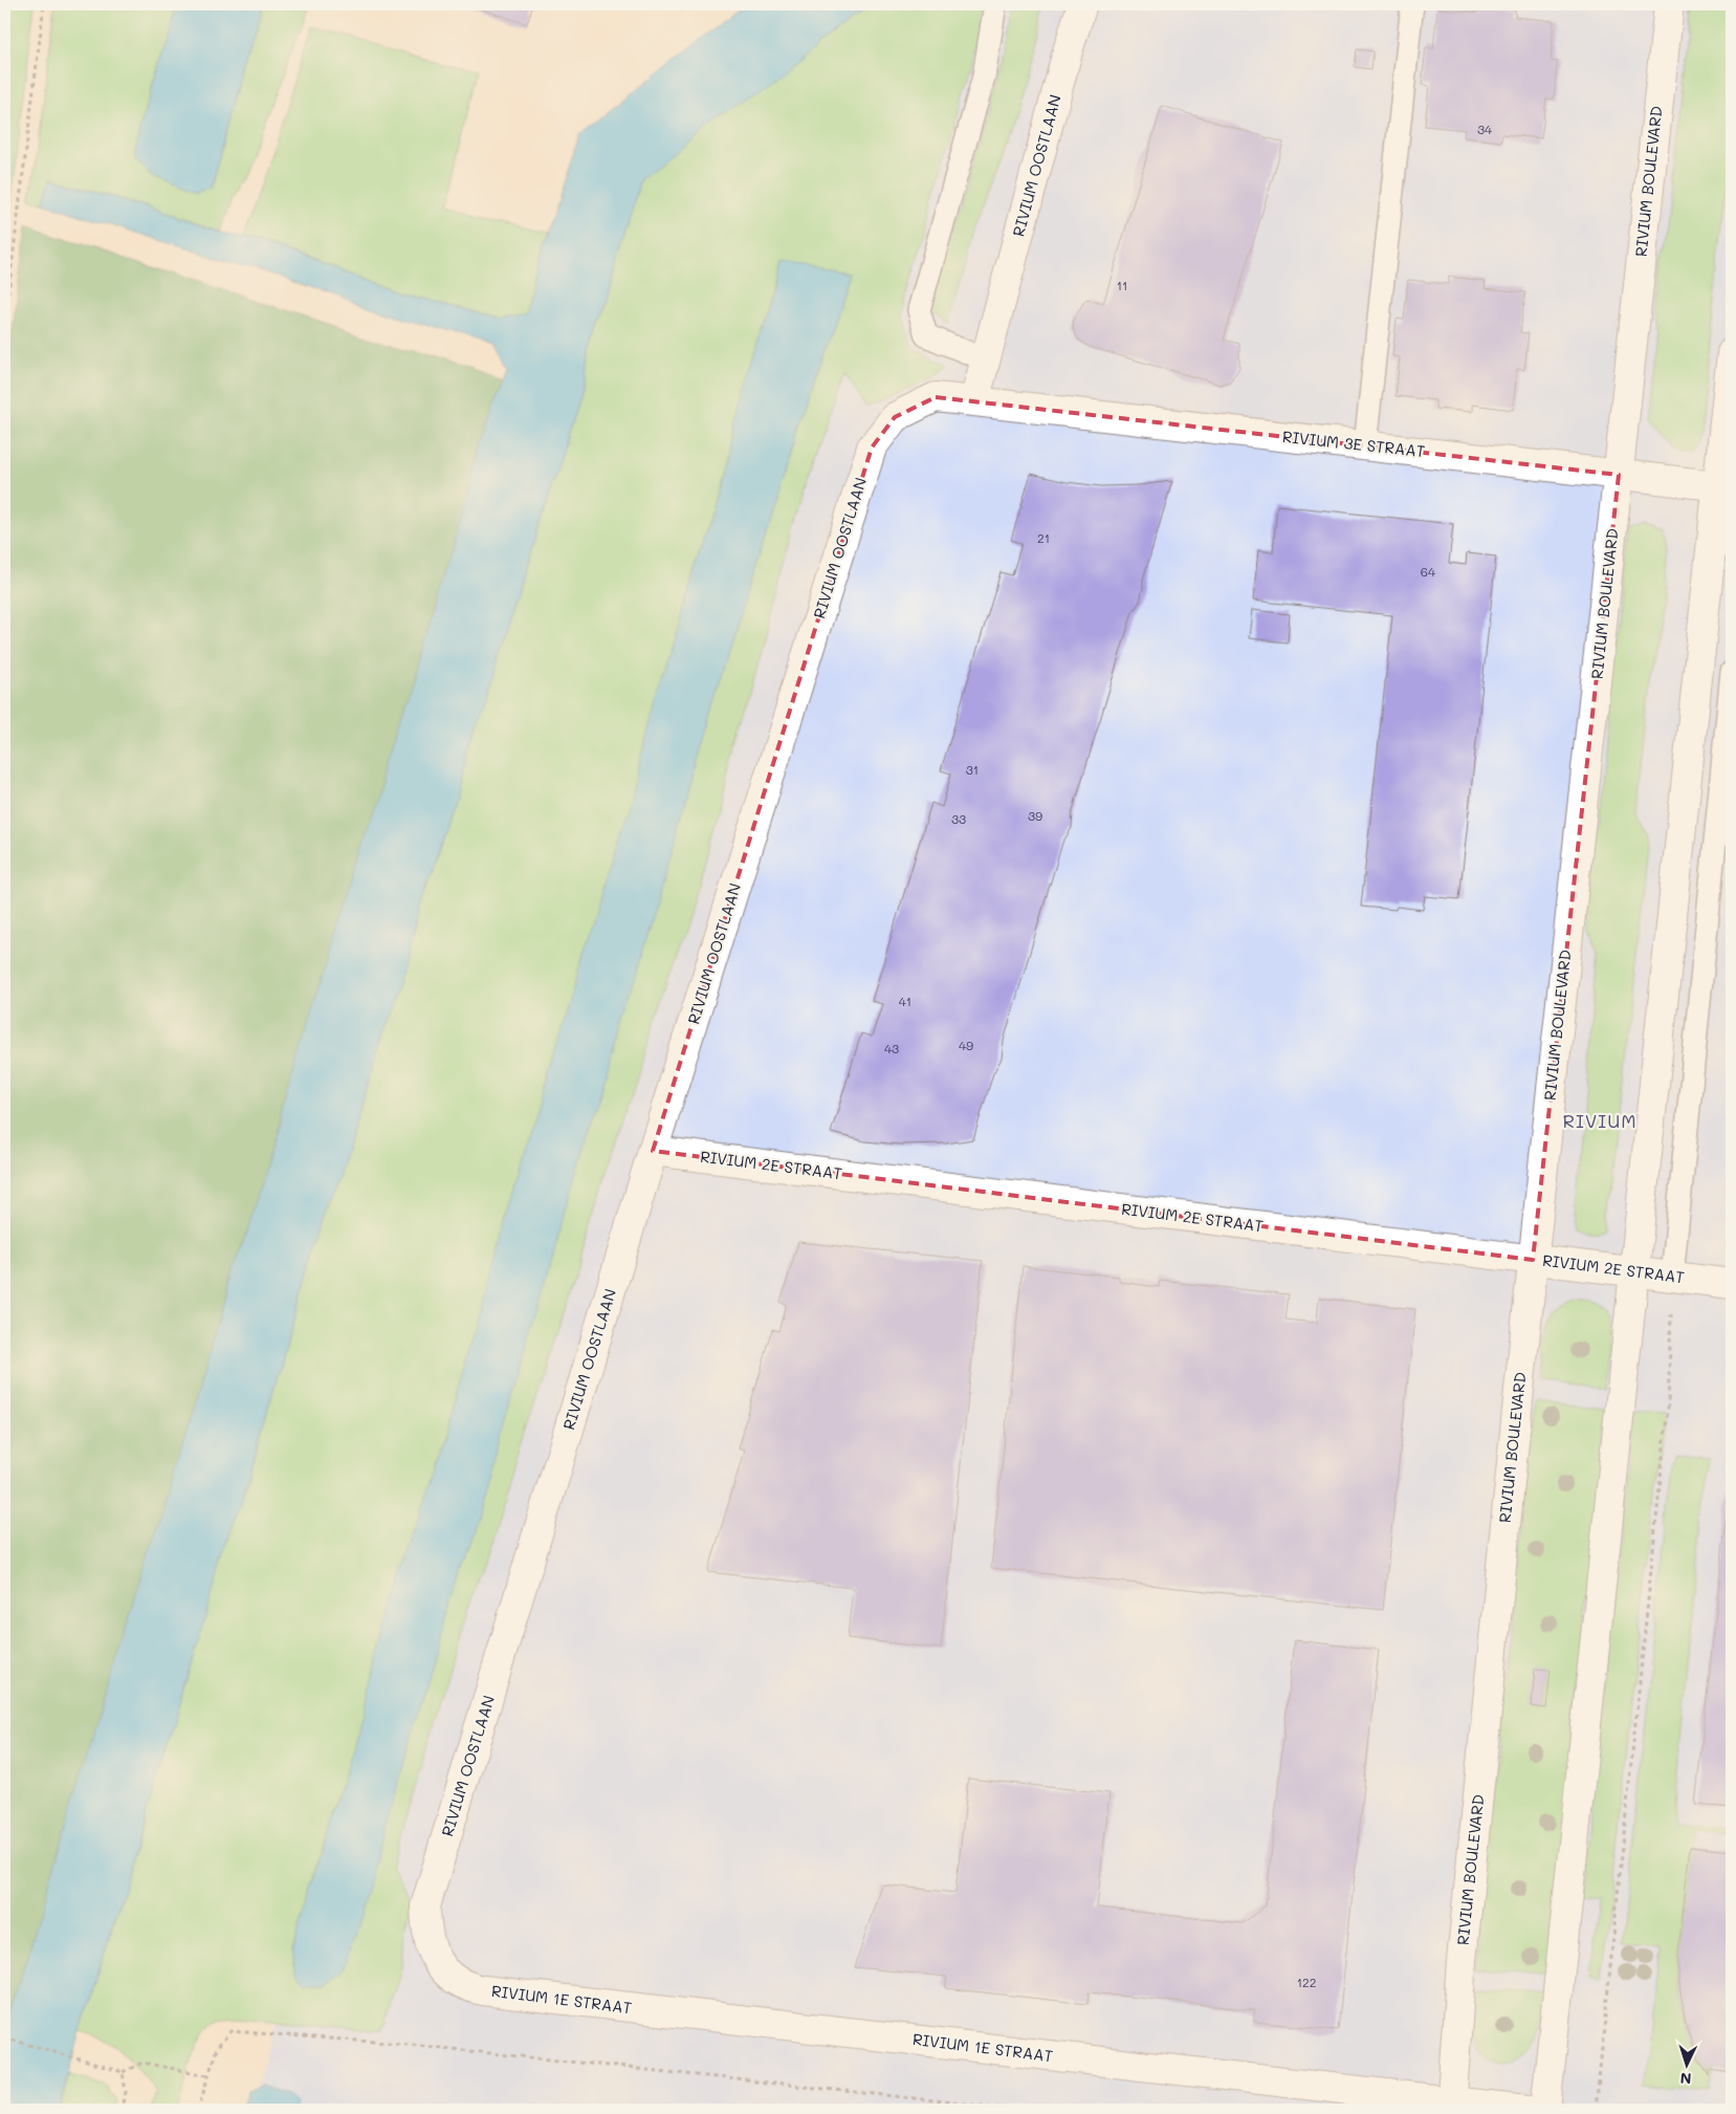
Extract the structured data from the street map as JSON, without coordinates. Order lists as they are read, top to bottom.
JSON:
{
  "streets": {
    "street": [
      "RIVIUM OOSTLAAN",
      "RIVIUM BOULEVARD",
      "RIVIUM 3E STRAAT",
      "RIVIUM 2E STRAAT",
      "RIVIUM 1E STRAAT"
    ]
  },
  "crossings": [
    ["RIVIUM OOSTLAAN", "RIVIUM 3E STRAAT"],
    ["RIVIUM OOSTLAAN", "RIVIUM 2E STRAAT"],
    ["RIVIUM OOSTLAAN", "RIVIUM 1E STRAAT"],
    ["RIVIUM BOULEVARD", "RIVIUM 3E STRAAT"],
    ["RIVIUM BOULEVARD", "RIVIUM 2E STRAAT"],
    ["RIVIUM BOULEVARD", "RIVIUM 1E STRAAT"]
  ],
  "districts": ["RIVIUM"],
  "house_numbers": [
    "34",
    "11",
    "21",
    "64",
    "31",
    "39",
    "33",
    "41",
    "49",
    "43",
    "122"
  ],
  "north": "bottom"
}
